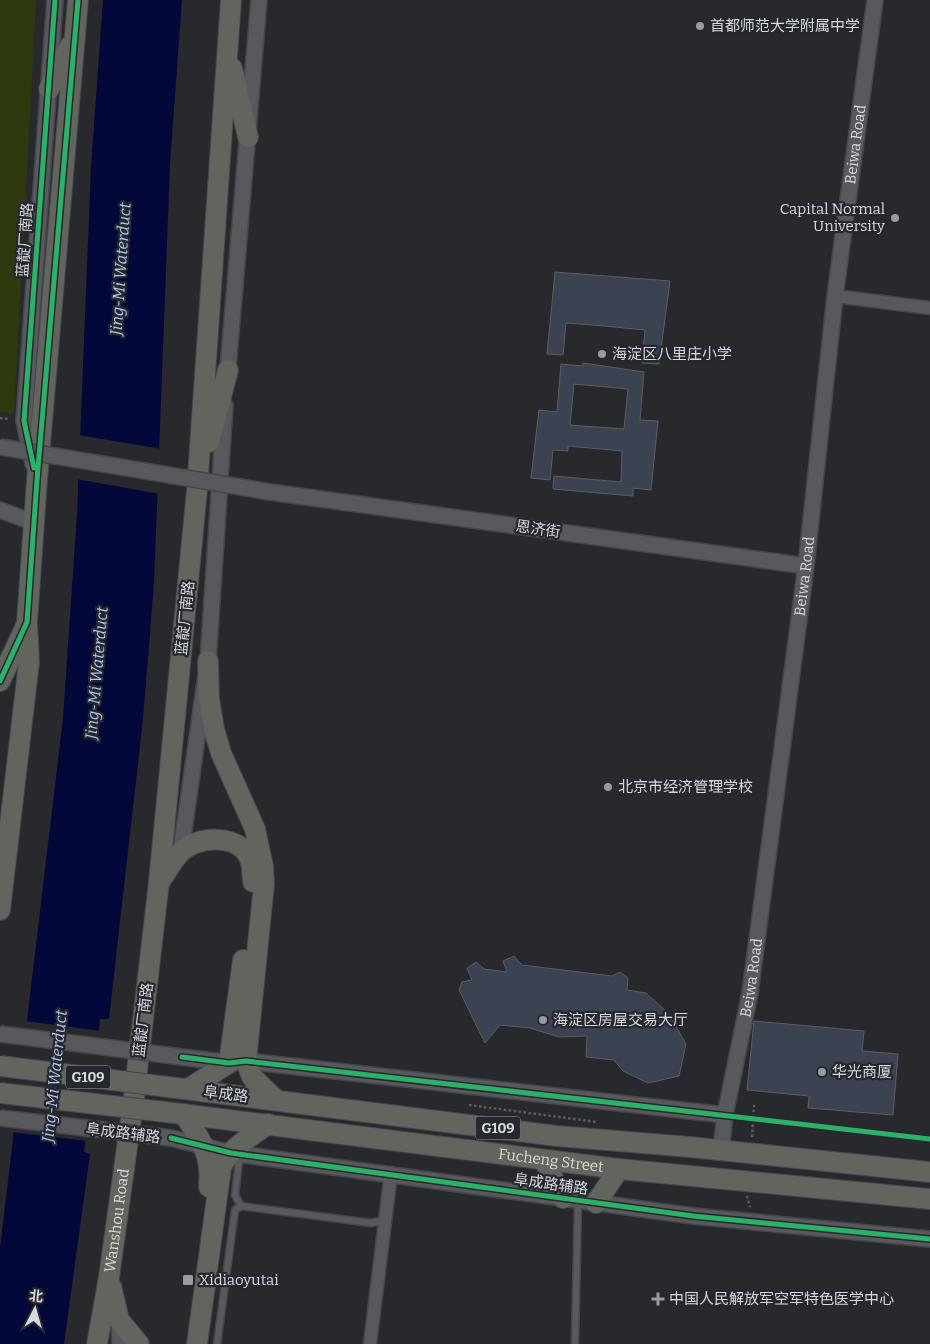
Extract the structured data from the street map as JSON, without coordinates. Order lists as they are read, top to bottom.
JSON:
{
  "streets": {
    "highway": [
      "蓝靛厂南路",
      "G109",
      "阜成路",
      "Fucheng Street",
      "Wanshou Road"
    ],
    "street": ["Beiwa Road", "恩济街", "阜成路辅路"]
  },
  "crossings": [
    ["Beiwa Road", "恩济街"],
    ["Beiwa Road", "Fucheng Street"],
    ["蓝靛厂南路", "Wanshou Road"],
    ["G109", "阜成路"],
    ["G109", "Fucheng Street"],
    ["阜成路", "Fucheng Street"]
  ],
  "water": ["Jing-Mi Waterduct"],
  "places": {
    "other": [
      "首都师范大学附属中学",
      "Capital Normal University",
      "海淀区八里庄小学",
      "北京市经济管理学校",
      "海淀区房屋交易大厅",
      "华光商厦"
    ],
    "transit": ["Xidiaoyutai"],
    "health": ["中国人民解放军空军特色医学中心"]
  },
  "north": "top"
}
